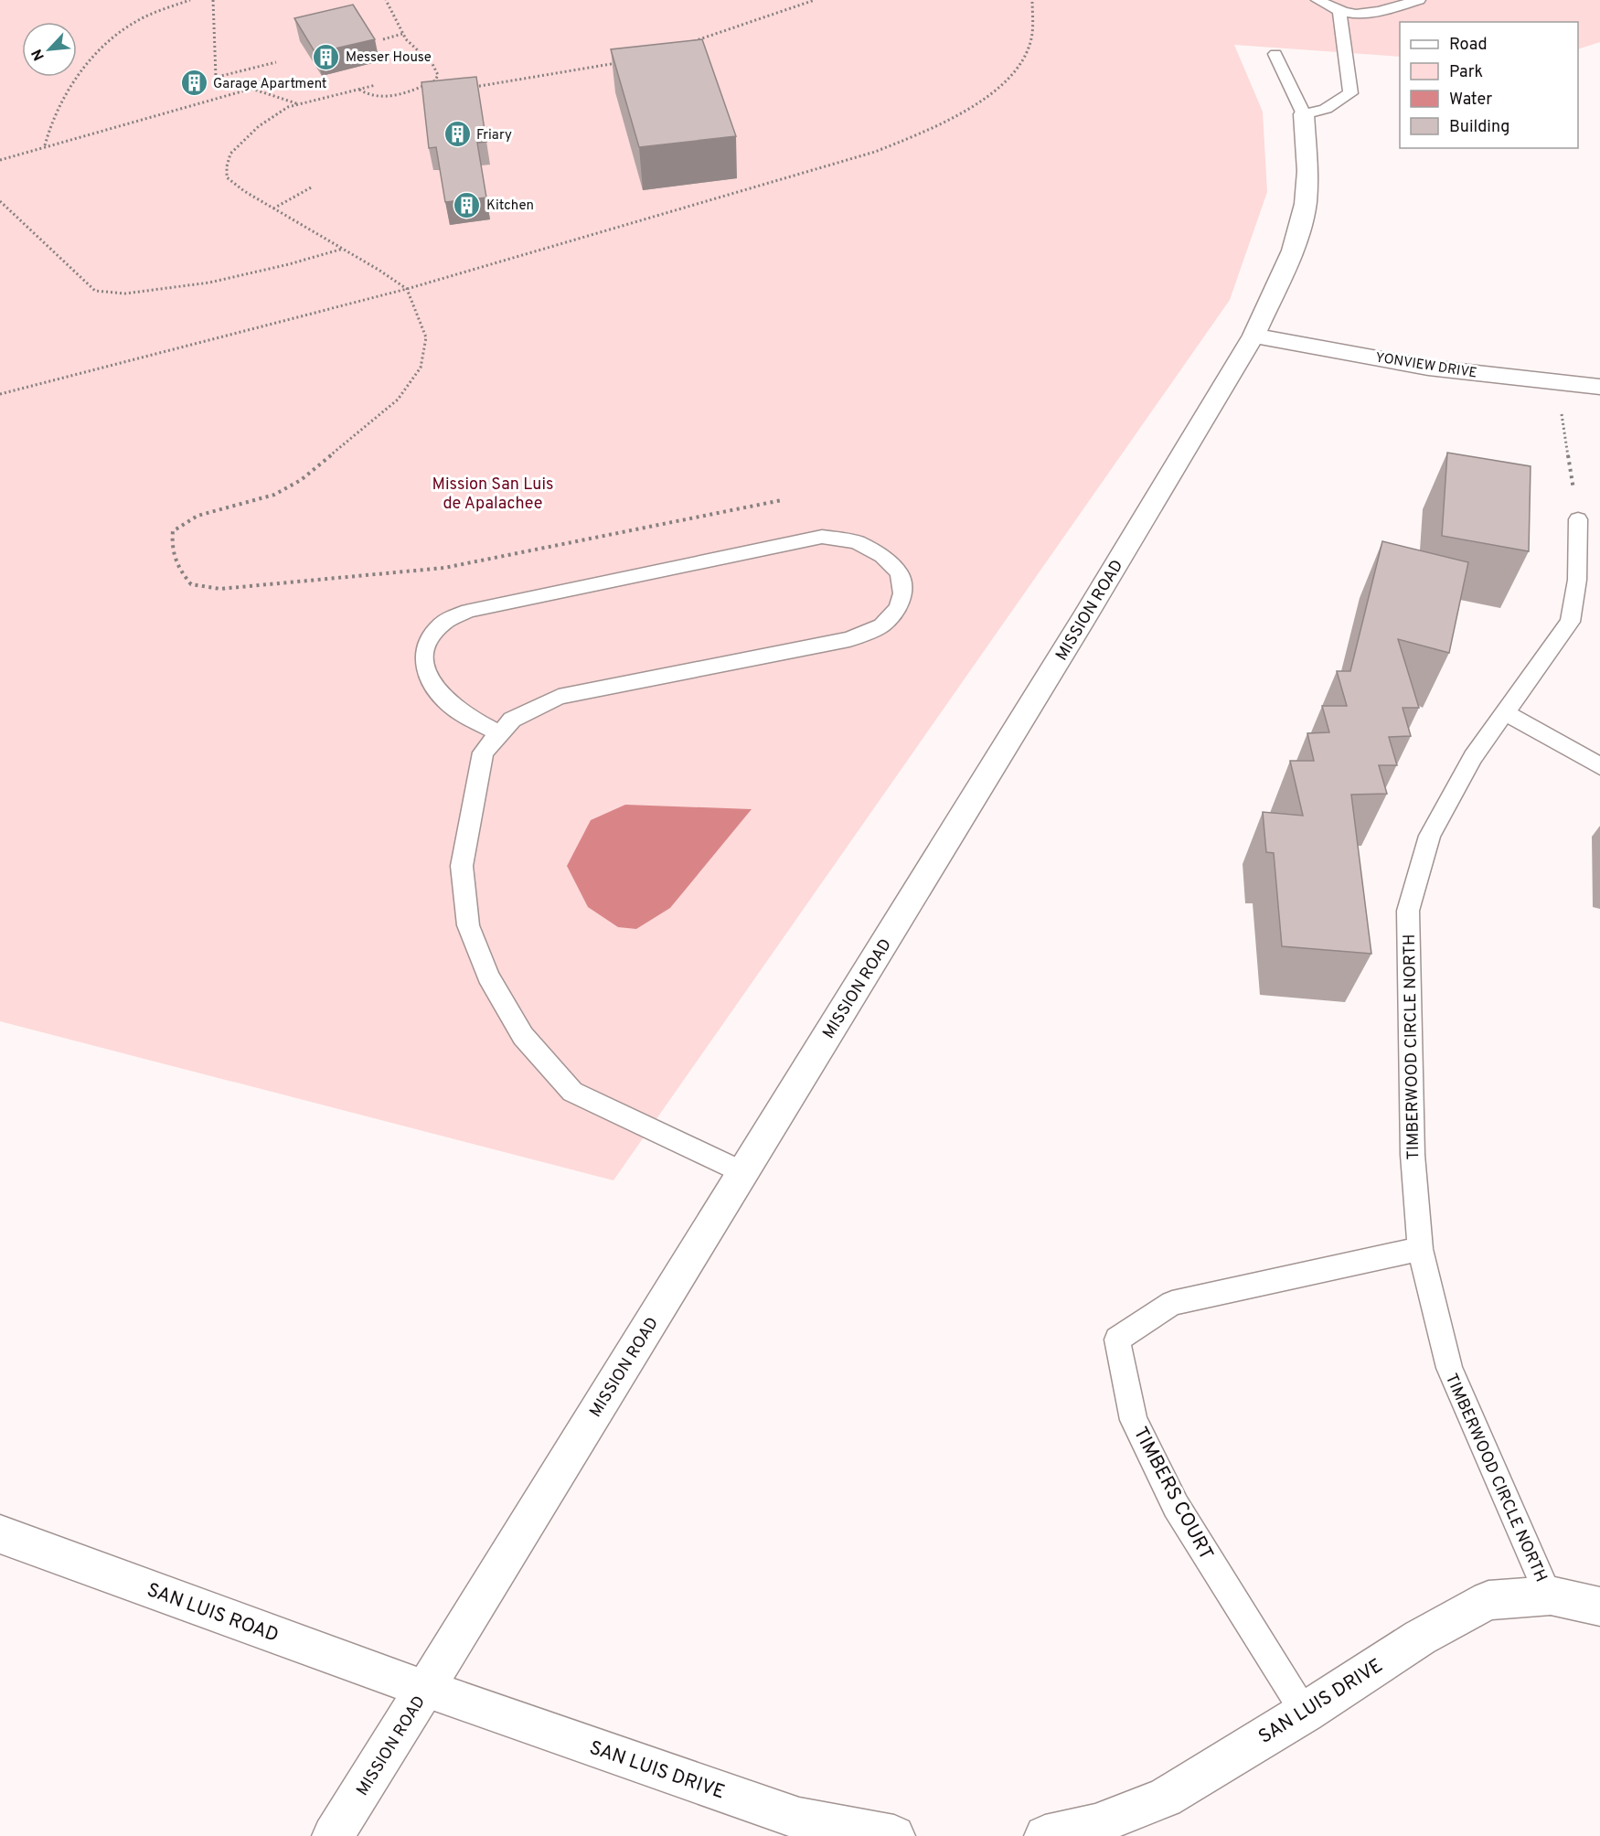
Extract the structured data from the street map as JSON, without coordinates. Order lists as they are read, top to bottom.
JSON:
{
  "streets": {
    "street": [
      "YONVIEW DRIVE",
      "MISSION ROAD",
      "SAN LUIS ROAD",
      "SAN LUIS DRIVE"
    ],
    "lane": ["TIMBERWOOD CIRCLE NORTH", "TIMBERS COURT"]
  },
  "crossings": [
    ["YONVIEW DRIVE", "MISSION ROAD"],
    ["MISSION ROAD", "SAN LUIS ROAD"],
    ["MISSION ROAD", "SAN LUIS DRIVE"],
    ["TIMBERWOOD CIRCLE NORTH", "TIMBERS COURT"],
    ["TIMBERWOOD CIRCLE NORTH", "SAN LUIS DRIVE"],
    ["TIMBERS COURT", "SAN LUIS DRIVE"],
    ["SAN LUIS ROAD", "SAN LUIS DRIVE"]
  ],
  "parks": ["Mission San Luis de Apalachee"],
  "places": {
    "building": [
      "Messer House",
      "Garage Apartment",
      "Friary",
      "Kitchen"
    ]
  },
  "legend": [
    "Road",
    "Park",
    "Water",
    "Building"
  ],
  "north": "bottom left"
}
